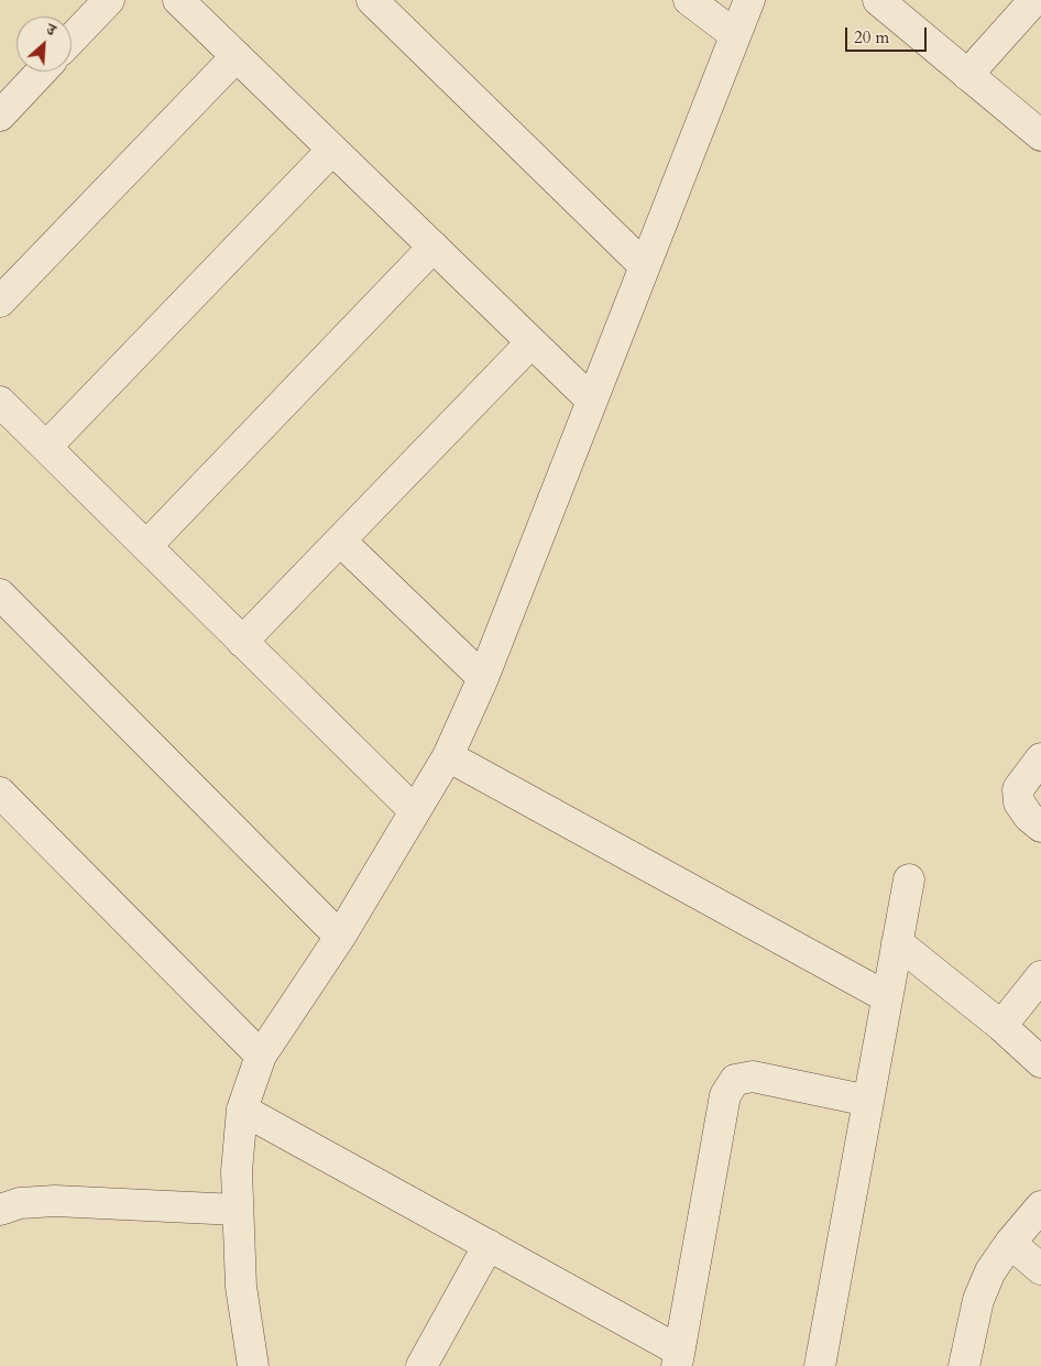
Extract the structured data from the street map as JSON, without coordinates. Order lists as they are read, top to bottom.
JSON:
{
  "scale_bar": "20 m",
  "north": "top right"
}
